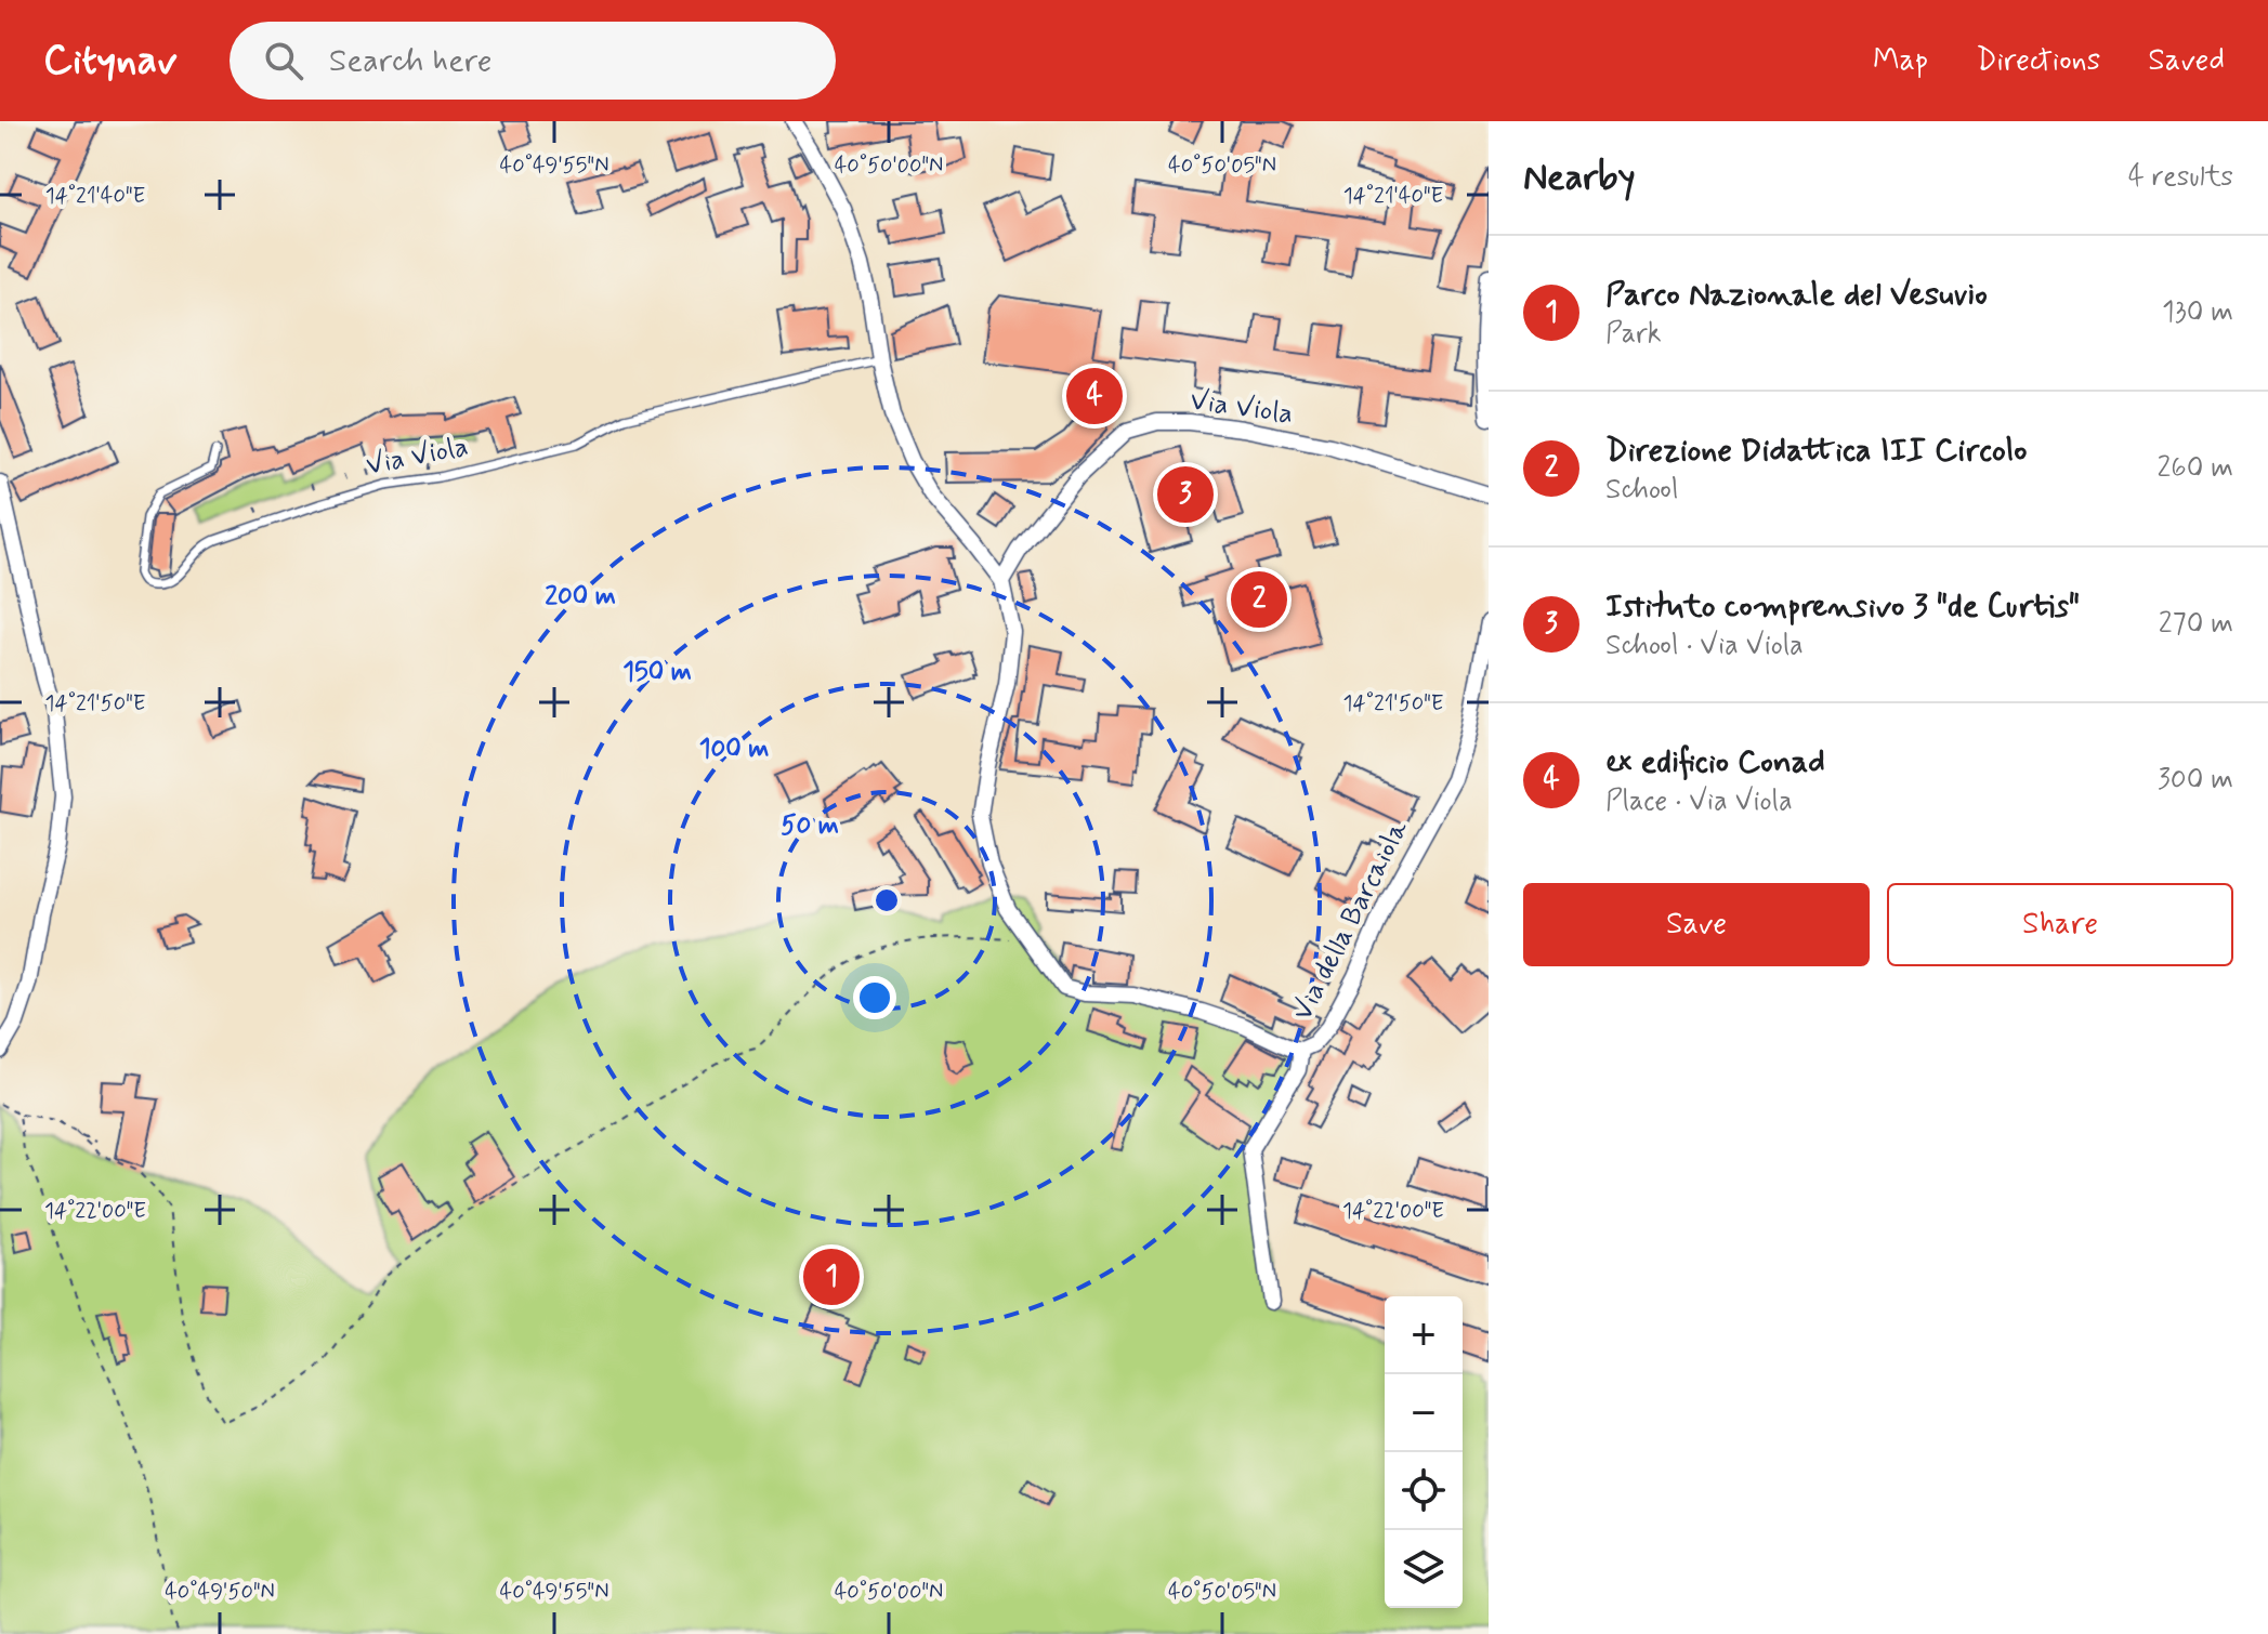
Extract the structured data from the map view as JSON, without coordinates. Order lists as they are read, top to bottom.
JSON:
{
  "streets": {
    "street": ["Via Viola", "Via della Barcaiola"]
  },
  "page": {
    "header": "Citynav",
    "search": "Search here",
    "nav": ["Map", "Directions", "Saved"],
    "heading": ["Nearby", "4 results"],
    "list": [
      {
        "mark": "1",
        "name": "Parco Nazionale del Vesuvio",
        "note": "Park",
        "value": "130 m"
      },
      {
        "mark": "2",
        "name": "Direzione Didattica III Circolo",
        "note": "School",
        "value": "260 m"
      },
      {
        "mark": "3",
        "name": "Istituto comprensivo 3 \"de Curtis\"",
        "note": "School · Via Viola",
        "value": "270 m"
      },
      {
        "mark": "4",
        "name": "ex edificio Conad",
        "note": "Place · Via Viola",
        "value": "300 m"
      }
    ],
    "pins": [
      "4",
      "3",
      "2",
      "1"
    ],
    "buttons": ["Save", "Share"],
    "map_buttons": ["+", "−"]
  },
  "coordinates": [
    "40°49'55\"N",
    "40°50'00\"N",
    "40°50'05\"N",
    "14°21'40\"E",
    "14°21'50\"E",
    "14°22'00\"E",
    "40°49'50\"N"
  ],
  "rings": [
    "200 m",
    "150 m",
    "100 m",
    "50 m"
  ]
}
